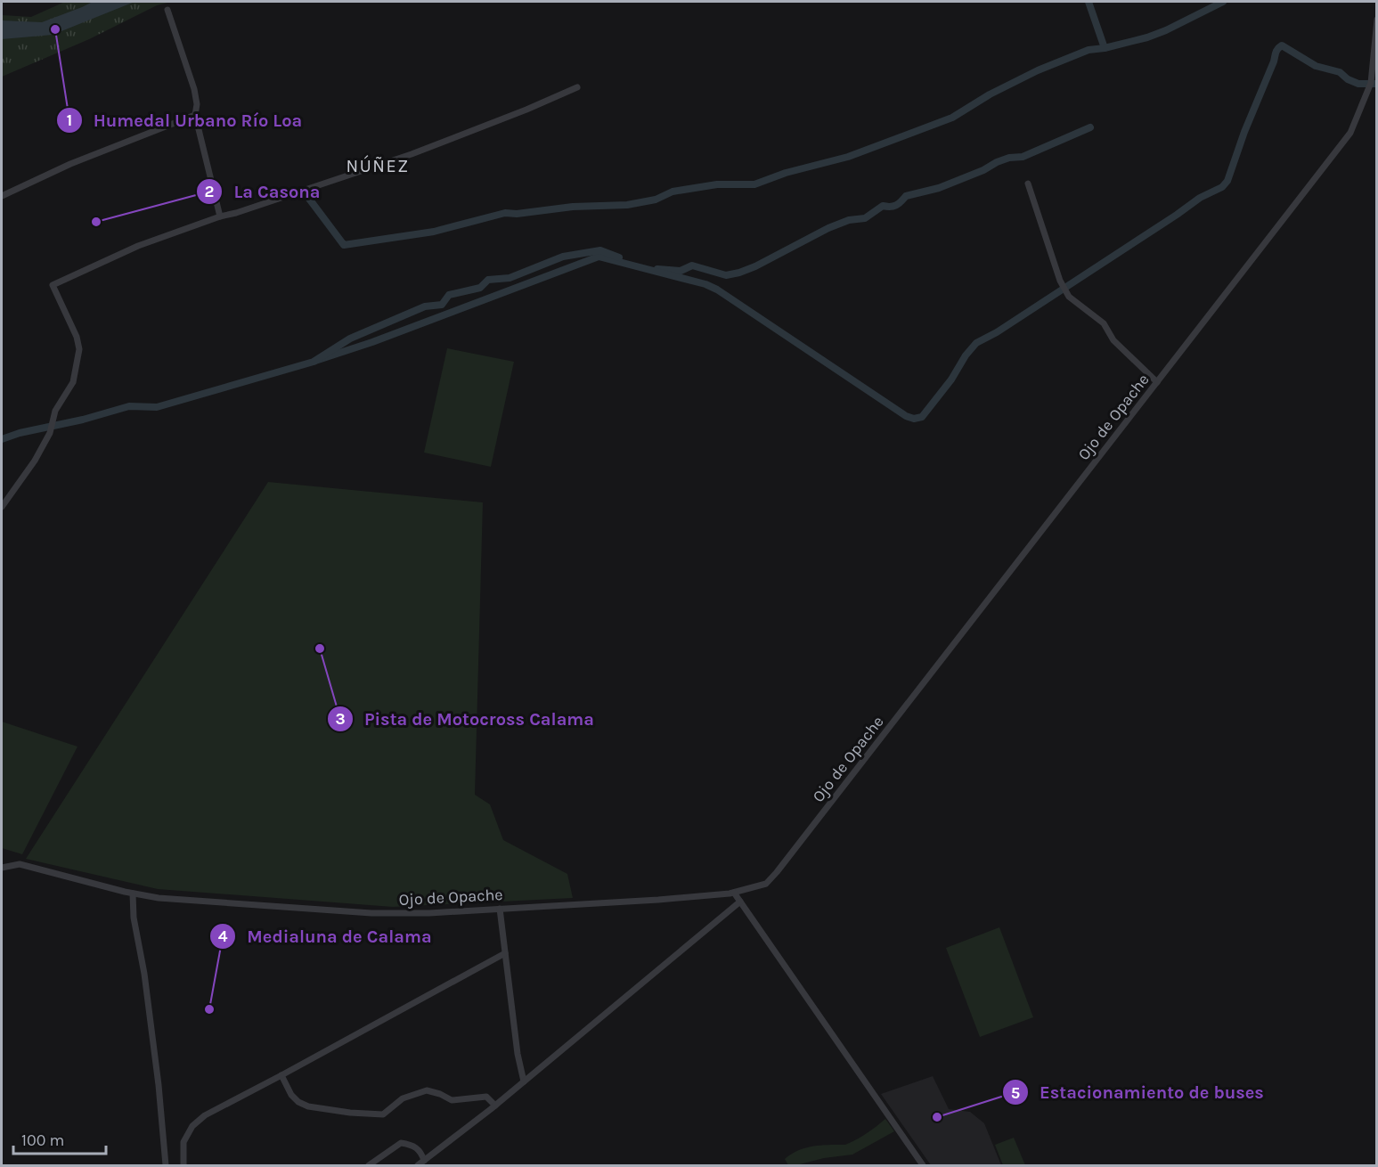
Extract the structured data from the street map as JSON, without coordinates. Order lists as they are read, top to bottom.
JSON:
{
  "streets": {
    "street": ["Ojo de Opache"]
  },
  "districts": ["NÚÑEZ"],
  "places": [
    "Humedal Urbano Río Loa",
    "La Casona",
    "Pista de Motocross Calama",
    "Medialuna de Calama",
    "Estacionamiento de buses"
  ],
  "scale_bar": "100 m"
}
